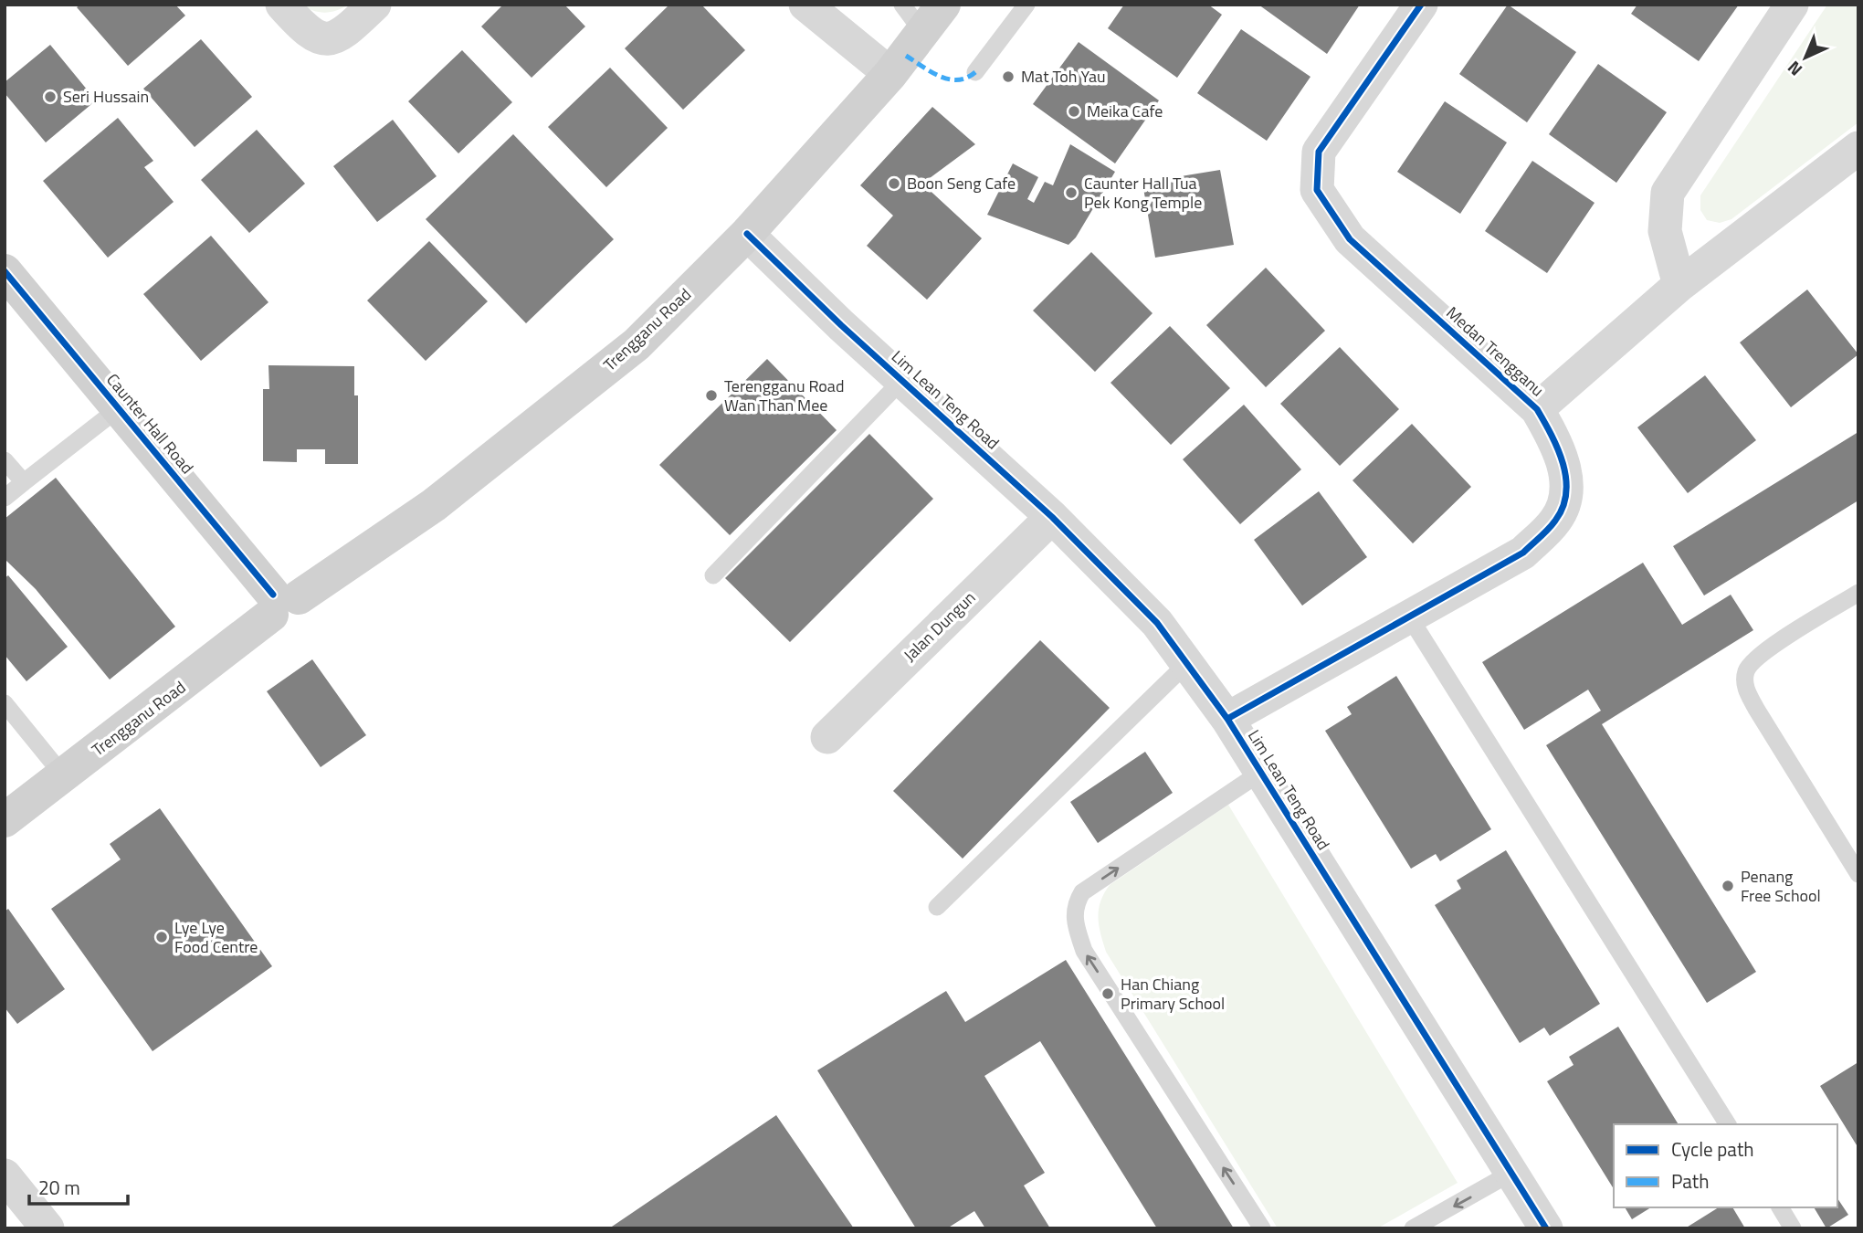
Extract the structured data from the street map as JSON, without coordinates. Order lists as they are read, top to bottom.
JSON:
{
  "streets": {
    "main road": ["Trengganu Road", "Caunter Hall Road"],
    "street": ["Medan Trengganu", "Lim Lean Teng Road", "Jalan Dungun"]
  },
  "crossings": [
    ["Trengganu Road", "Lim Lean Teng Road"],
    ["Trengganu Road", "Caunter Hall Road"],
    ["Medan Trengganu", "Lim Lean Teng Road"],
    ["Lim Lean Teng Road", "Jalan Dungun"]
  ],
  "places": [
    "Mat Toh Yau",
    "Seri Hussain",
    "Meika Cafe",
    "Boon Seng Cafe",
    "Caunter Hall Tua Pek Kong Temple",
    "Terengganu Road Wan Than Mee",
    "Penang Free School",
    "Lye Lye Food Centre",
    "Han Chiang Primary School"
  ],
  "legend": ["Cycle path", "Path"],
  "scale_bar": "20 m",
  "north": "bottom left"
}
